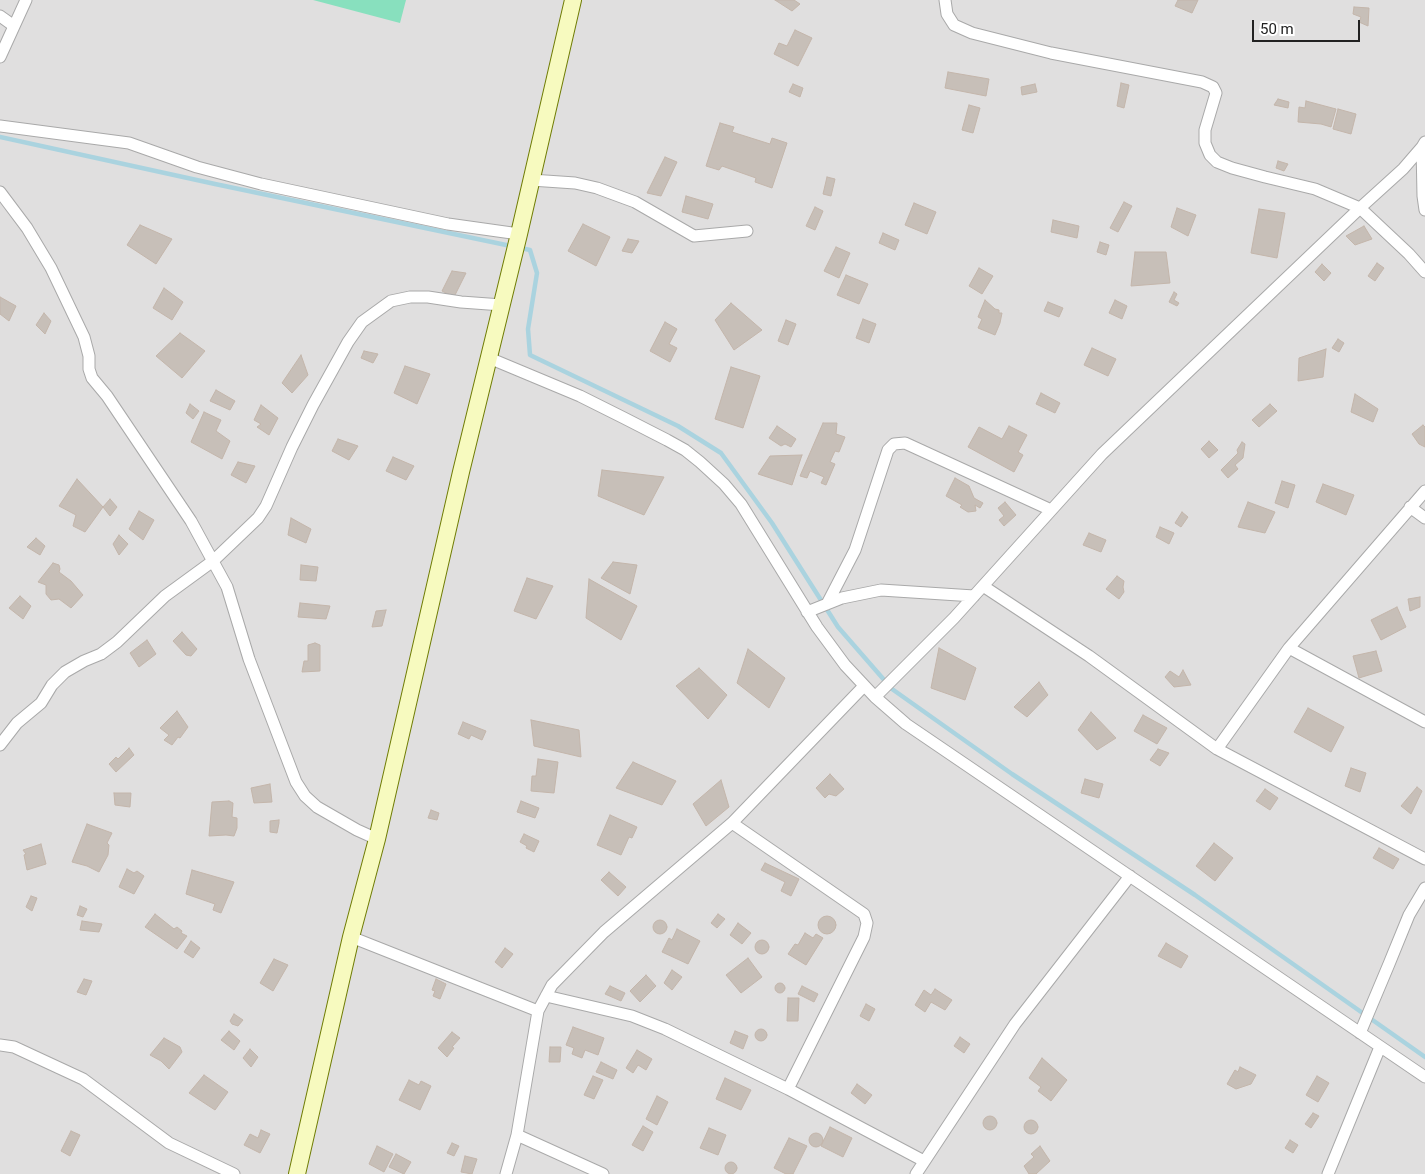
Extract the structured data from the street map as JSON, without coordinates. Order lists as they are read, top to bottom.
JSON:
{
  "scale_bar": "50 m"
}
